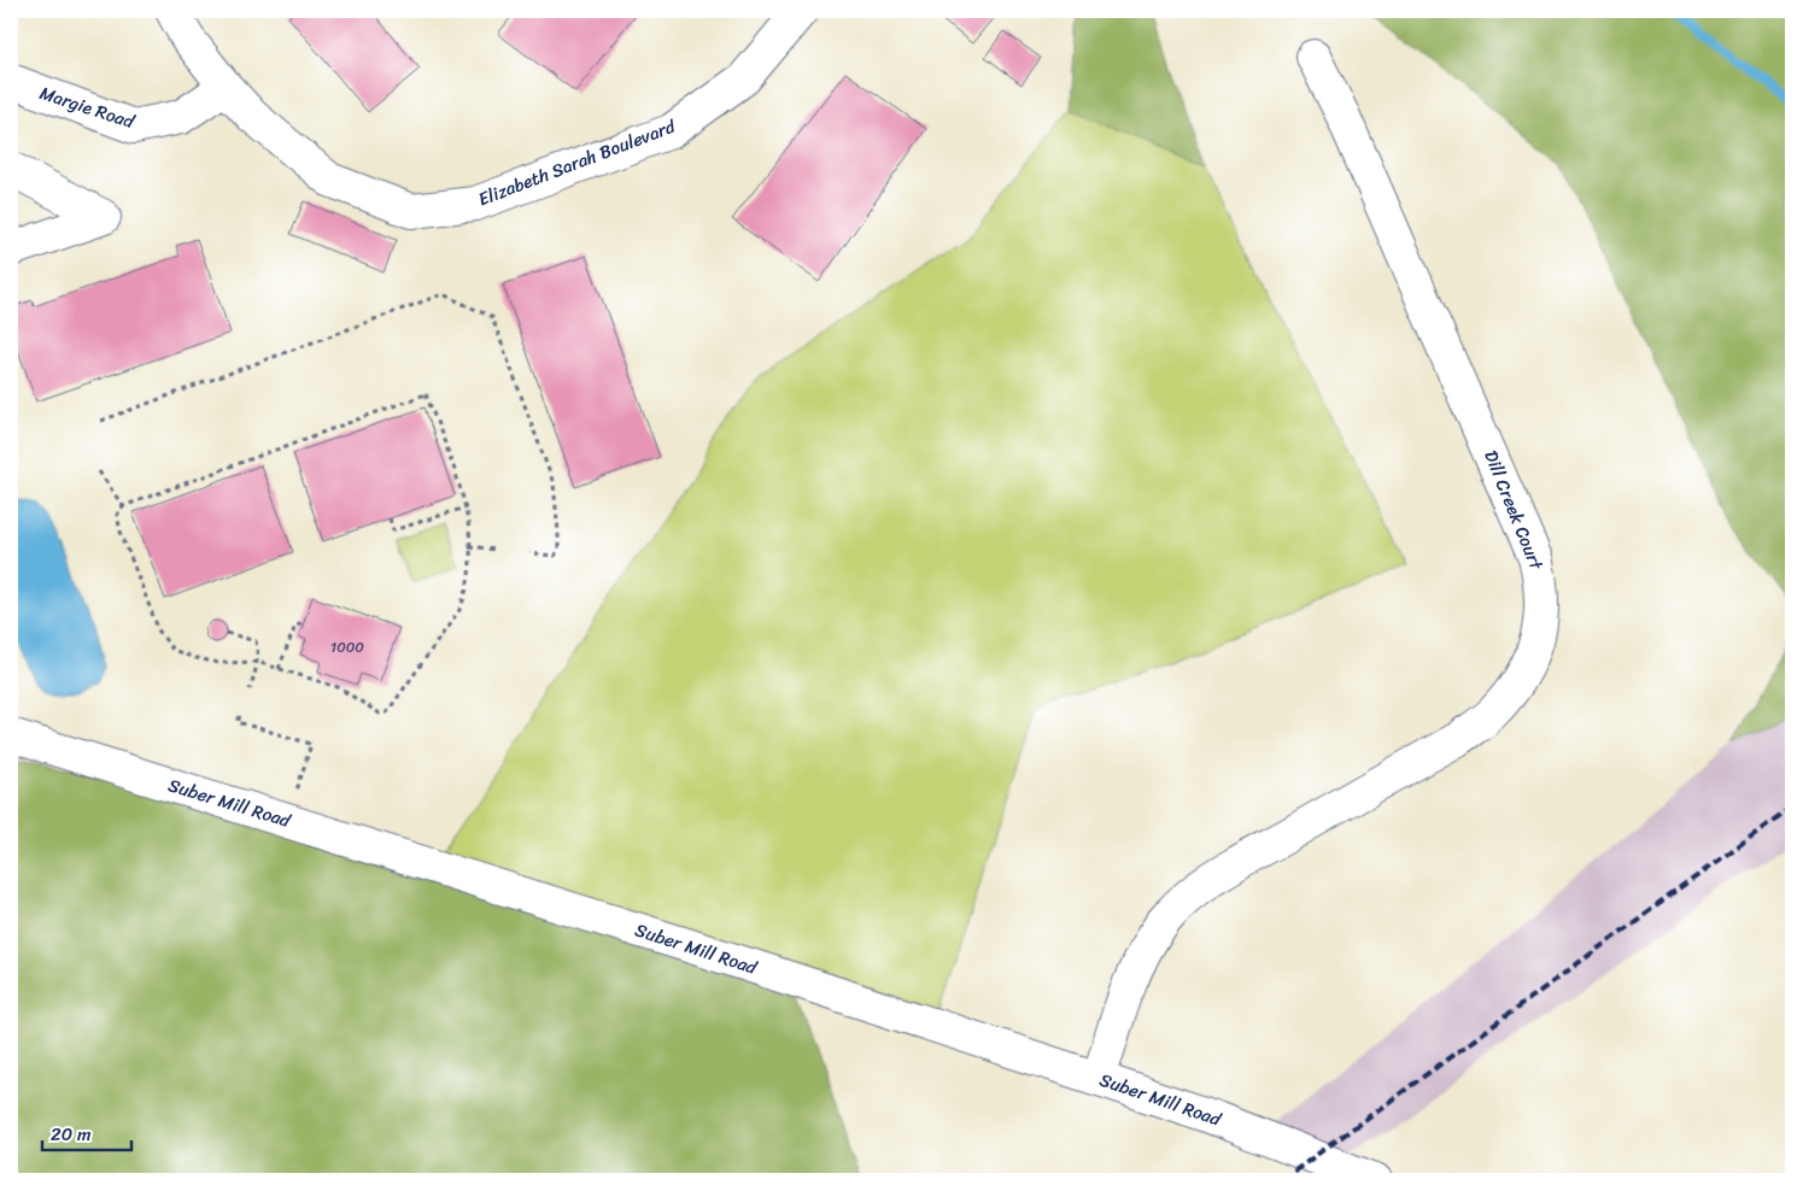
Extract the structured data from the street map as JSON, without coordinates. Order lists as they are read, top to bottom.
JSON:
{
  "streets": {
    "street": [
      "Margie Road",
      "Elizabeth Sarah Boulevard",
      "Dill Creek Court",
      "Suber Mill Road"
    ]
  },
  "crossings": [
    ["Margie Road", "Elizabeth Sarah Boulevard"],
    ["Dill Creek Court", "Suber Mill Road"]
  ],
  "house_numbers": ["1000"],
  "scale_bar": "20 m"
}
